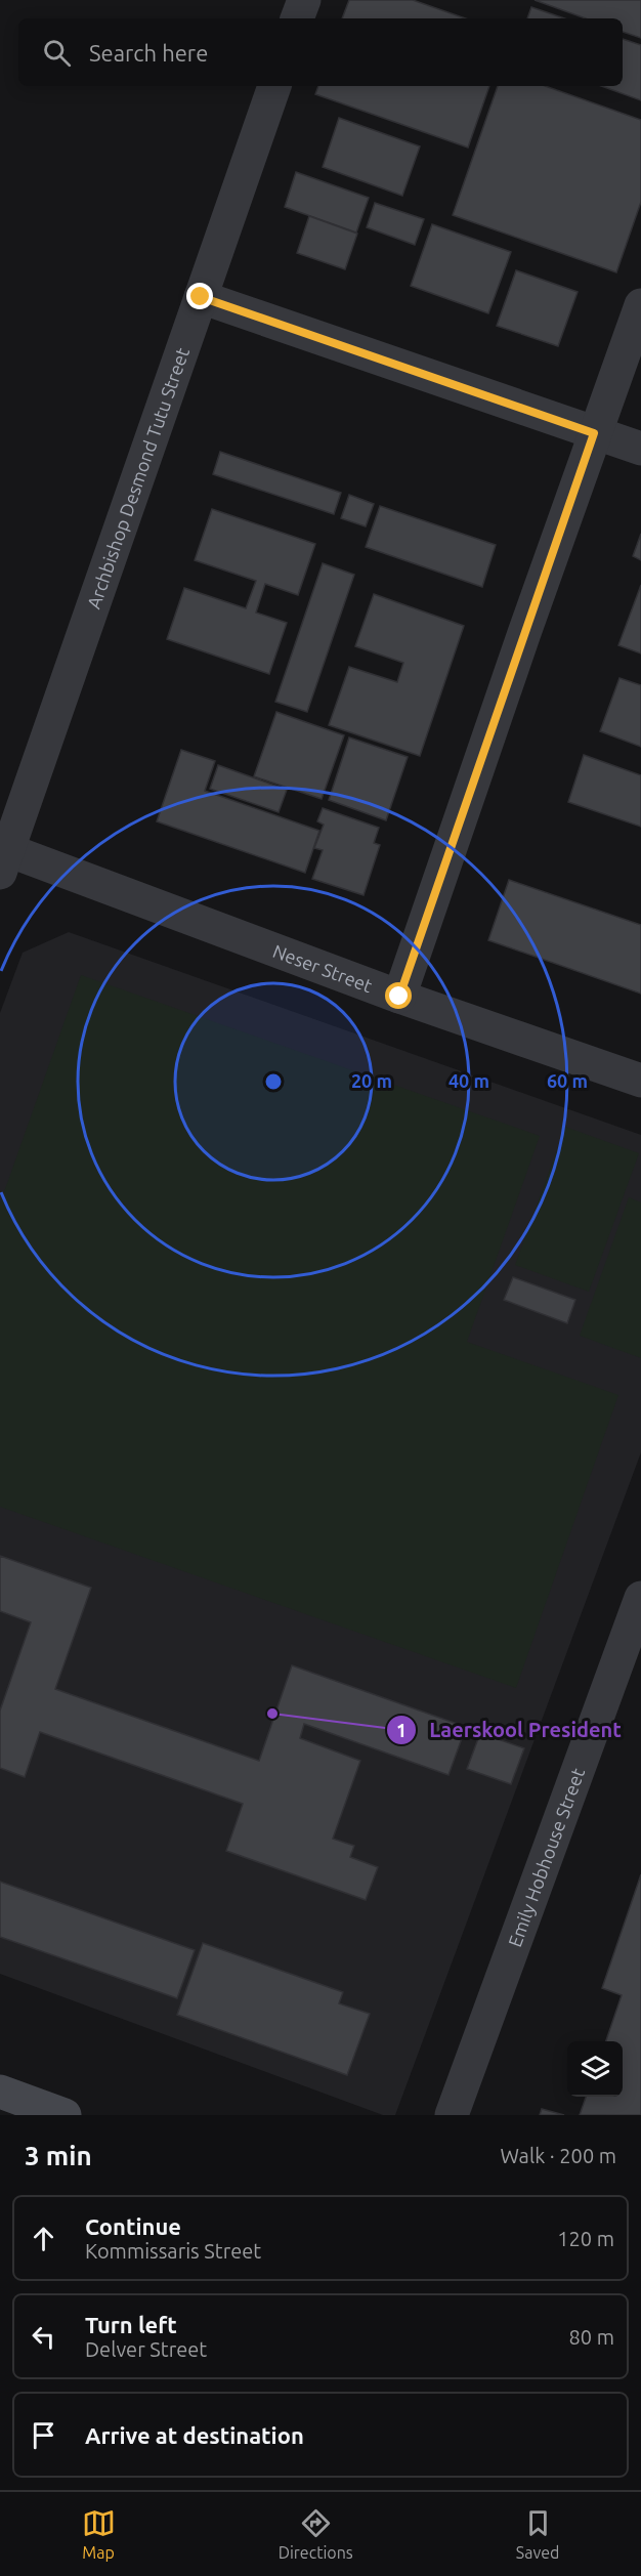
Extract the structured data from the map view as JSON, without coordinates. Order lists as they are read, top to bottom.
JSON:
{
  "streets": {
    "street": ["Archbishop Desmond Tutu Street", "Neser Street", "Emily Hobhouse Street"]
  },
  "crossings": [
    ["Archbishop Desmond Tutu Street", "Neser Street"]
  ],
  "places": ["Laerskool President"],
  "page": {
    "search": "Search here",
    "heading": ["3 min", "Walk · 200 m"],
    "list": [
      ["Continue", "Kommissaris Street", "120 m"],
      ["Turn left", "Delver Street", "80 m"],
      "Arrive at destination"
    ],
    "nav": ["Map", "Directions", "Saved"]
  },
  "rings": ["20 m", "40 m", "60 m"]
}
